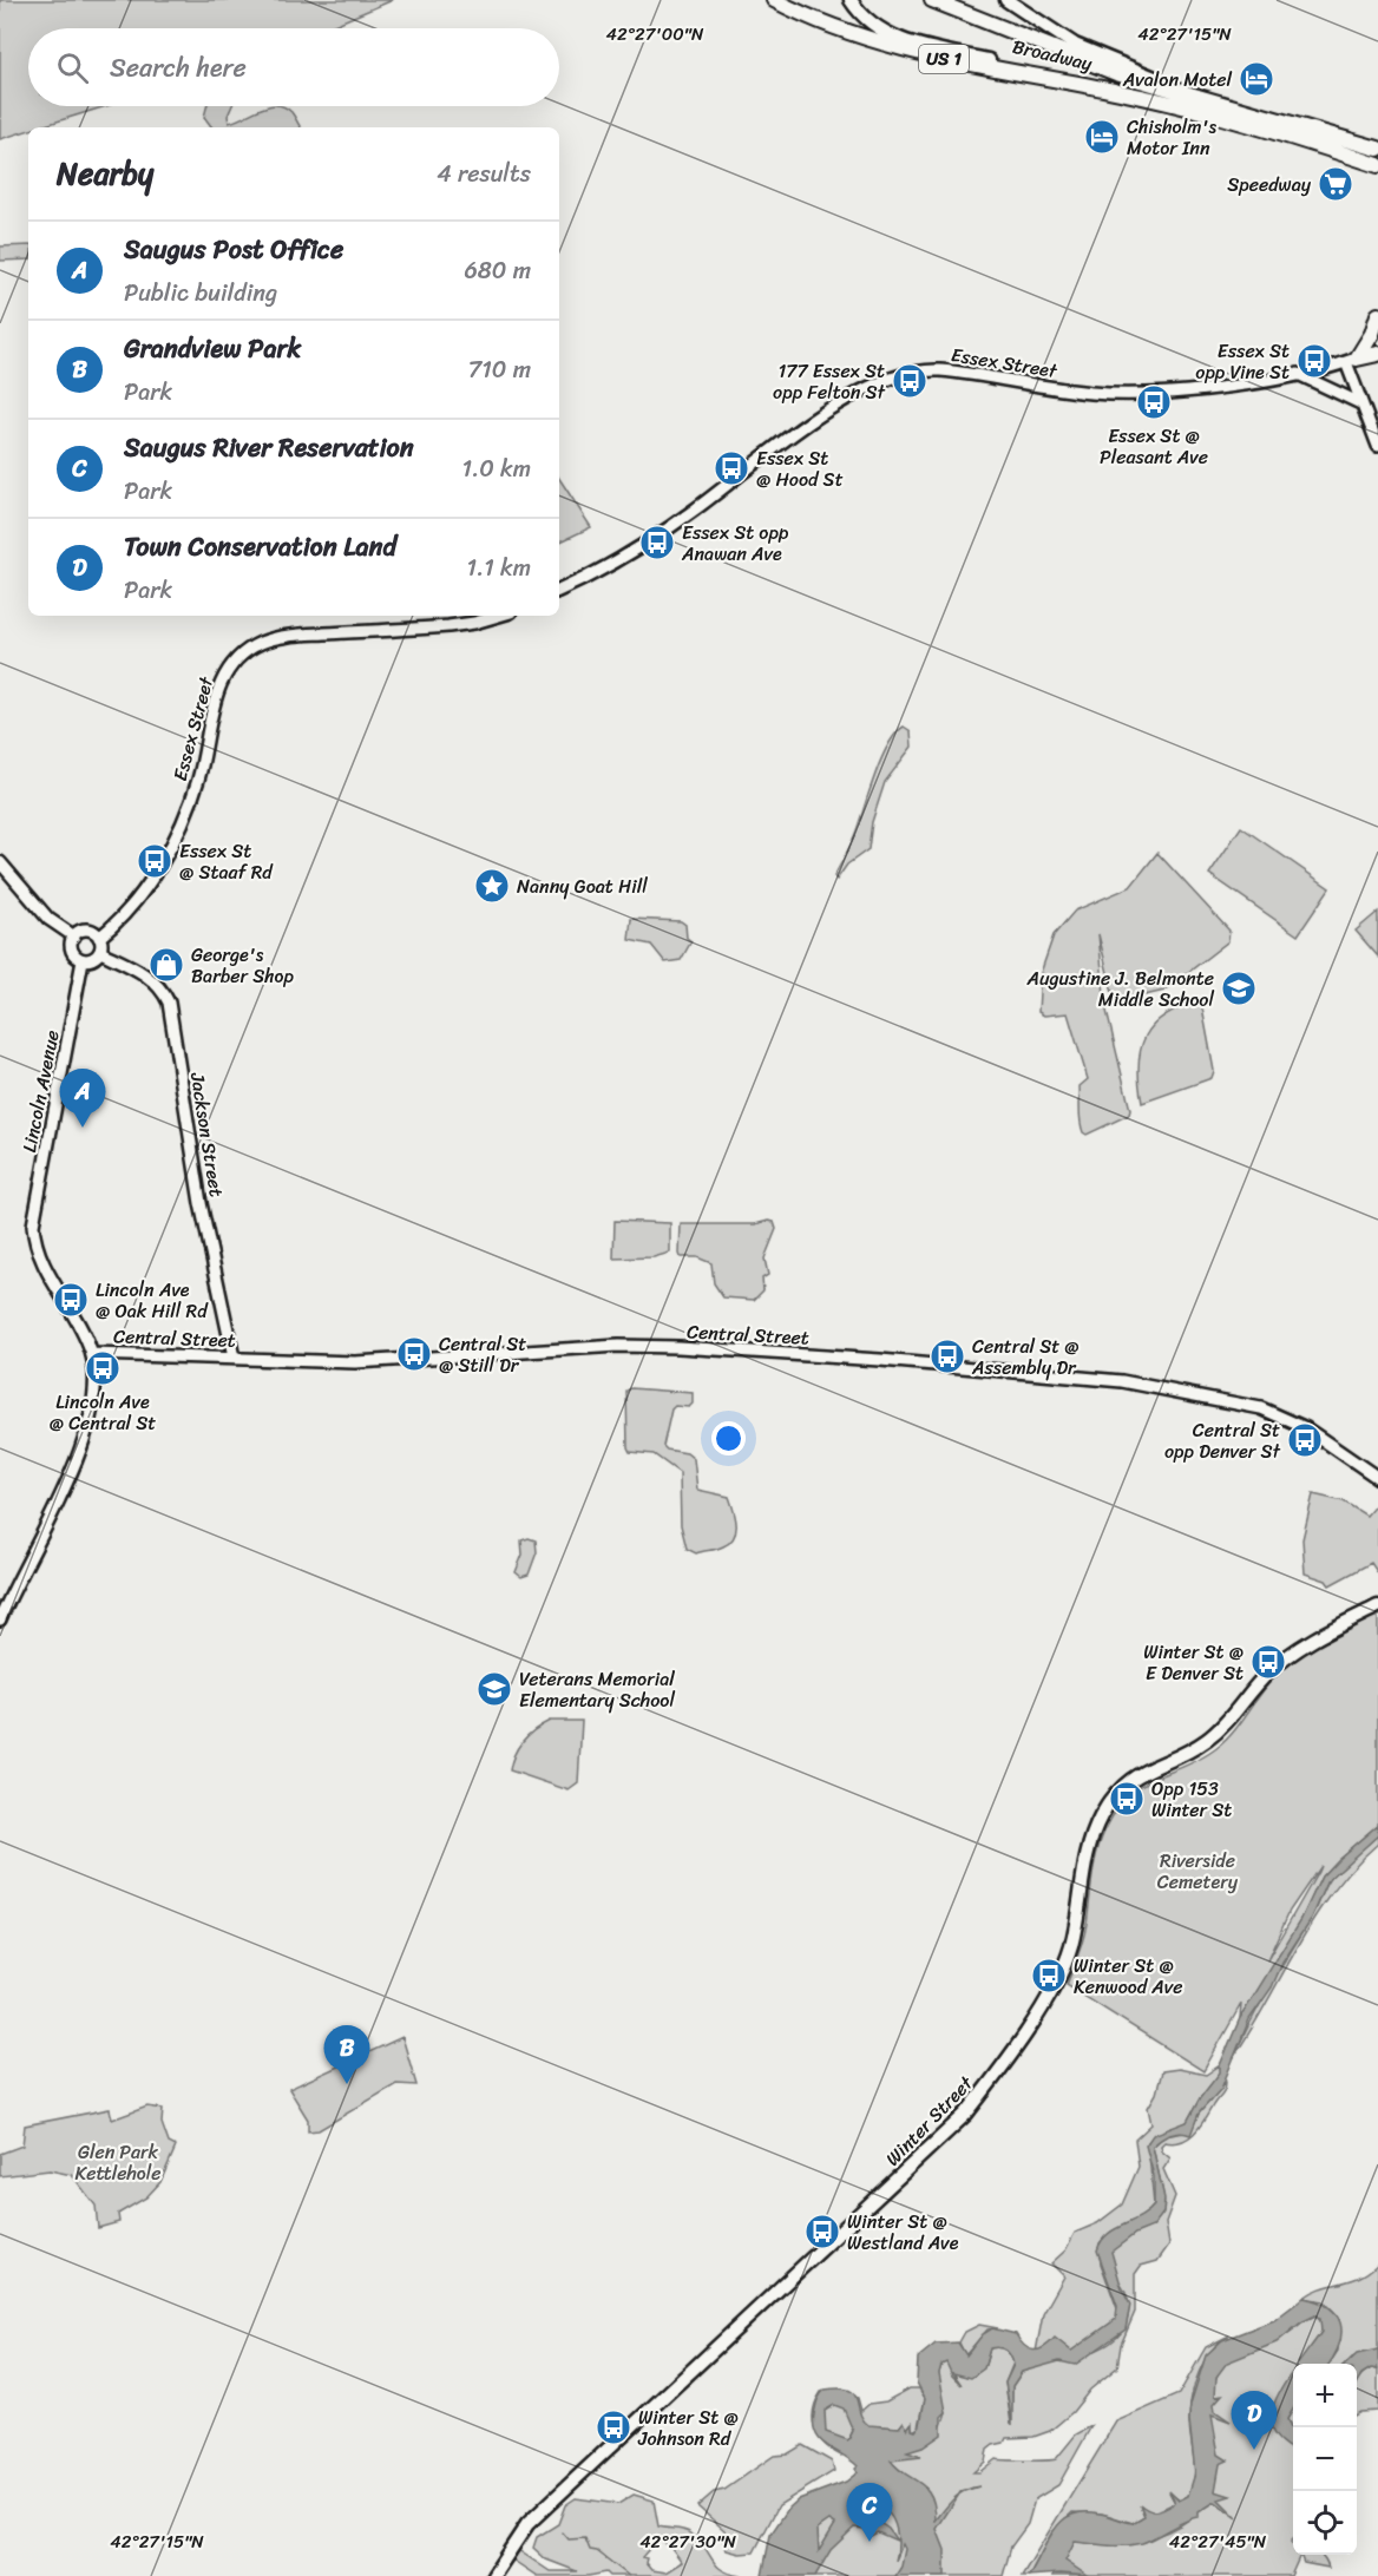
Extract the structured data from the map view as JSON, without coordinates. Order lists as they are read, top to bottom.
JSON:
{
  "streets": {
    "highway": ["Broadway", "US 1"],
    "main road": [
      "Essex Street",
      "Lincoln Avenue",
      "Jackson Street",
      "Central Street",
      "Winter Street"
    ]
  },
  "crossings": [
    ["Broadway", "US 1"],
    ["Essex Street", "Lincoln Avenue"],
    ["Essex Street", "Jackson Street"],
    ["Lincoln Avenue", "Jackson Street"],
    ["Lincoln Avenue", "Central Street"],
    ["Jackson Street", "Central Street"]
  ],
  "parks": ["Riverside Cemetery", "Glen Park Kettlehole"],
  "places": {
    "hotel": ["Avalon Motel", "Chisholm's Motor Inn"],
    "supermarket": ["Speedway"],
    "bus stop": [
      "Essex St opp Vine St",
      "177 Essex St opp Felton St",
      "Essex St @ Pleasant Ave",
      "Essex St @ Hood St",
      "Essex St opp Anawan Ave",
      "Essex St @ Staaf Rd",
      "Lincoln Ave @ Oak Hill Rd",
      "Central St @ Still Dr",
      "Central St @ Assembly Dr",
      "Lincoln Ave @ Central St",
      "Central St opp Denver St",
      "Winter St @ E Denver St",
      "Opp 153 Winter St",
      "Winter St @ Kenwood Ave",
      "Winter St @ Westland Ave",
      "Winter St @ Johnson Rd"
    ],
    "place": ["Nanny Goat Hill"],
    "shop": ["George's Barber Shop"],
    "school or university": ["Augustine J. Belmonte Middle School", "Veterans Memorial Elementary School"]
  },
  "page": {
    "search": "Search here",
    "heading": ["Nearby", "4 results"],
    "list": [
      {
        "mark": "A",
        "name": "Saugus Post Office",
        "note": "Public building",
        "value": "680 m"
      },
      {
        "mark": "B",
        "name": "Grandview Park",
        "note": "Park",
        "value": "710 m"
      },
      {
        "mark": "C",
        "name": "Saugus River Reservation",
        "note": "Park",
        "value": "1.0 km"
      },
      {
        "mark": "D",
        "name": "Town Conservation Land",
        "note": "Park",
        "value": "1.1 km"
      }
    ],
    "pins": [
      "A",
      "B",
      "D",
      "C"
    ],
    "map_buttons": ["+", "−"]
  },
  "coordinates": [
    "42°27'00\"N",
    "42°27'15\"N",
    "42°27'30\"N",
    "42°27'45\"N"
  ]
}
